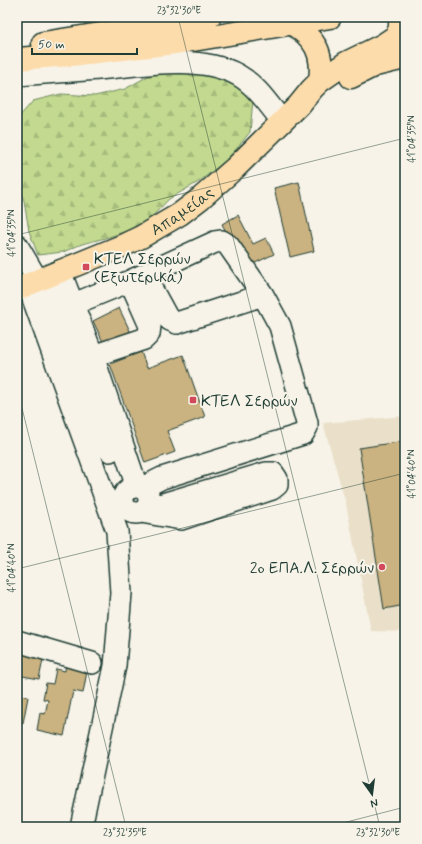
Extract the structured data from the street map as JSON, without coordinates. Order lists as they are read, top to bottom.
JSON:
{
  "streets": {
    "main road": ["Απαμείας"]
  },
  "places": {
    "transit": ["ΚΤΕΛ Σερρών (Εξωτερικά)", "ΚΤΕΛ Σερρών"],
    "other": ["2ο ΕΠΑ.Λ. Σερρών"]
  },
  "scale_bar": "50 m",
  "north": "bottom",
  "coordinates": [
    "23°32'30\"E",
    "41°04'35\"N",
    "41°04'40\"N",
    "23°32'35\"E"
  ]
}
